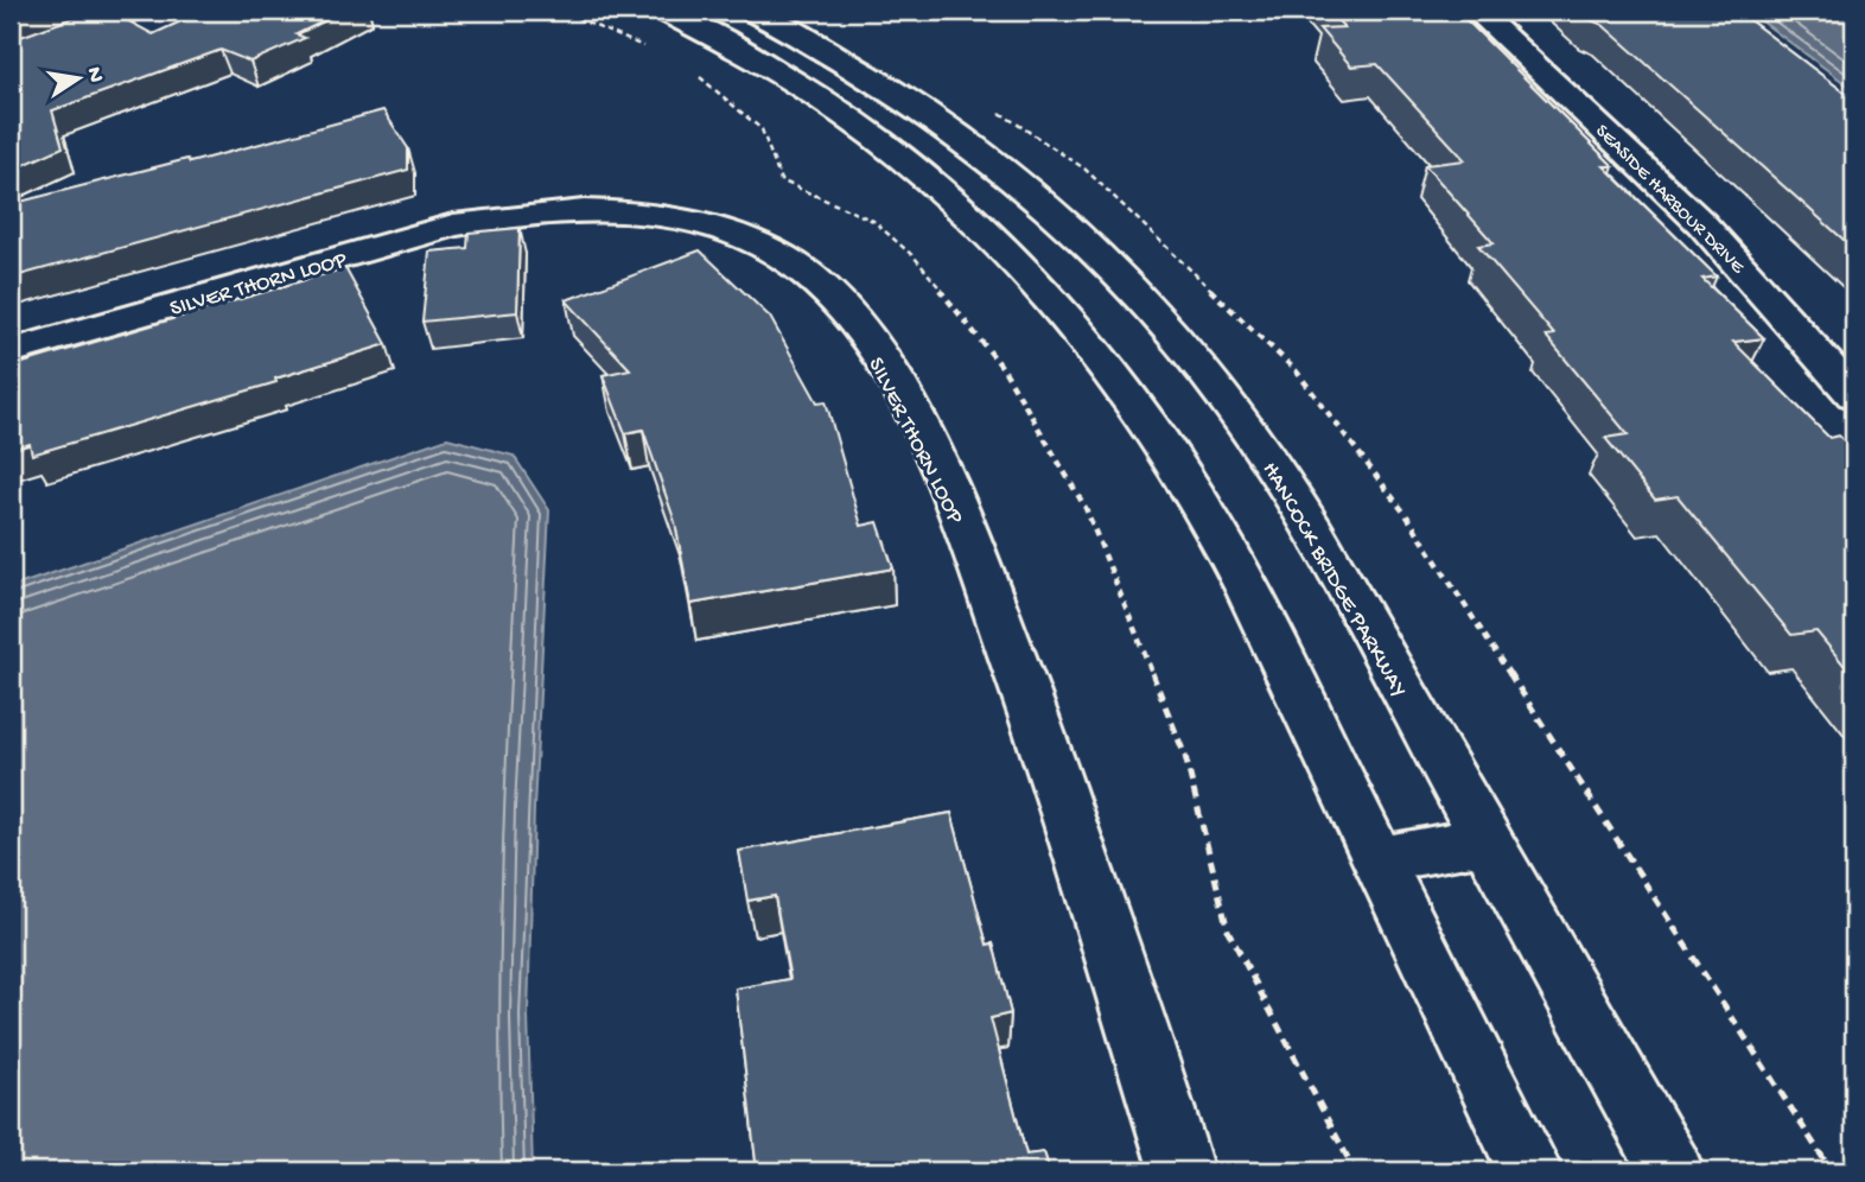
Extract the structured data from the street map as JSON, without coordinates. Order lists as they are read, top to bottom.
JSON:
{
  "streets": {
    "main road": ["SEASIDE HARBOUR DRIVE", "SILVER THORN LOOP", "HANCOCK BRIDGE PARKWAY"]
  },
  "north": "right"
}
